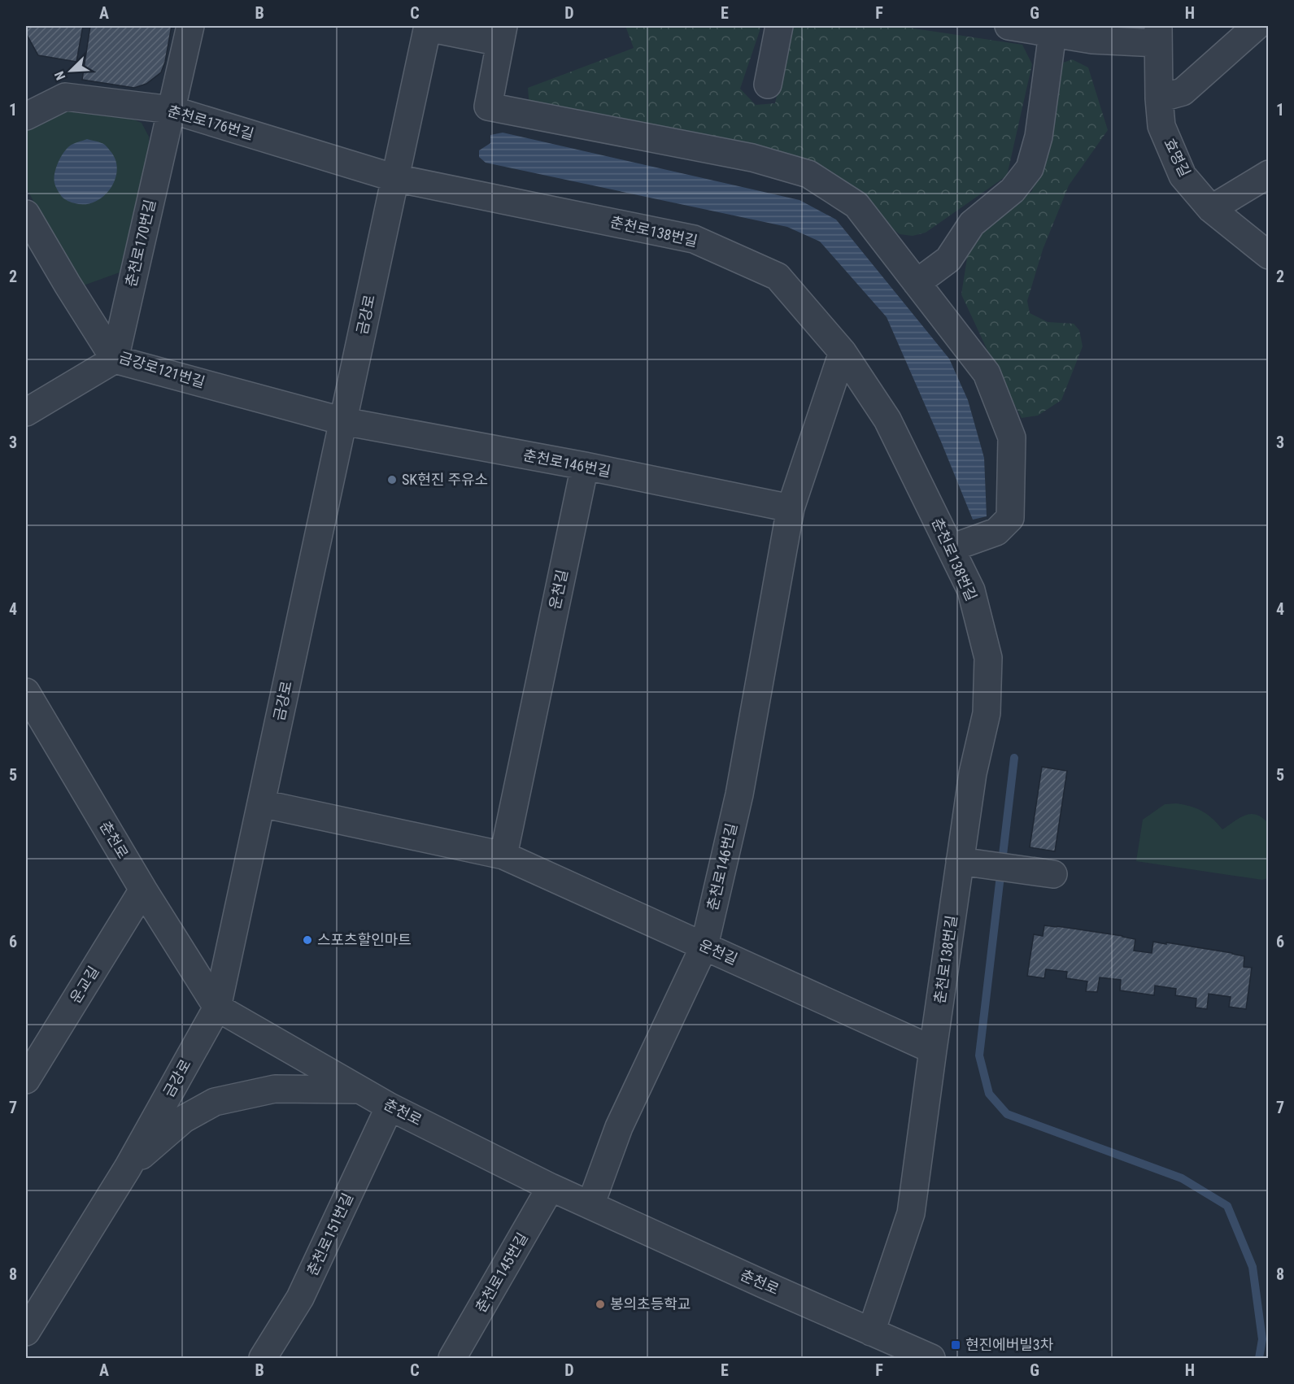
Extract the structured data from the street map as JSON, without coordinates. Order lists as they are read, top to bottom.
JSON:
{
  "streets": {
    "street": [
      "춘천로176번길",
      "효명길",
      "춘천로138번길",
      "춘천로170번길",
      "금강로",
      "금강로121번길",
      "춘천로146번길",
      "운천길",
      "춘천로",
      "운교길",
      "춘천로151번길",
      "춘천로145번길"
    ]
  },
  "crossings": [
    ["춘천로176번길", "춘천로138번길"],
    ["춘천로176번길", "춘천로170번길"],
    ["춘천로176번길", "금강로"],
    ["춘천로138번길", "금강로"],
    ["춘천로138번길", "춘천로146번길"],
    ["춘천로138번길", "운천길"],
    ["춘천로138번길", "춘천로"],
    ["춘천로170번길", "금강로121번길"],
    ["금강로", "금강로121번길"],
    ["금강로", "춘천로146번길"],
    ["금강로", "운천길"],
    ["금강로", "춘천로"],
    ["금강로121번길", "춘천로146번길"],
    ["춘천로146번길", "운천길"],
    ["춘천로146번길", "춘천로"],
    ["춘천로", "운교길"],
    ["춘천로", "춘천로151번길"],
    ["춘천로", "춘천로145번길"]
  ],
  "places": {
    "other": ["SK현진 주유소", "스포츠할인마트", "봉의초등학교"],
    "transit": ["현진에버빌3차"]
  },
  "north": "bottom left",
  "grid": {
    "columns": [
      "A",
      "B",
      "C",
      "D",
      "E",
      "F",
      "G",
      "H"
    ],
    "rows": [
      "1",
      "2",
      "3",
      "4",
      "5",
      "6",
      "7",
      "8"
    ]
  }
}
